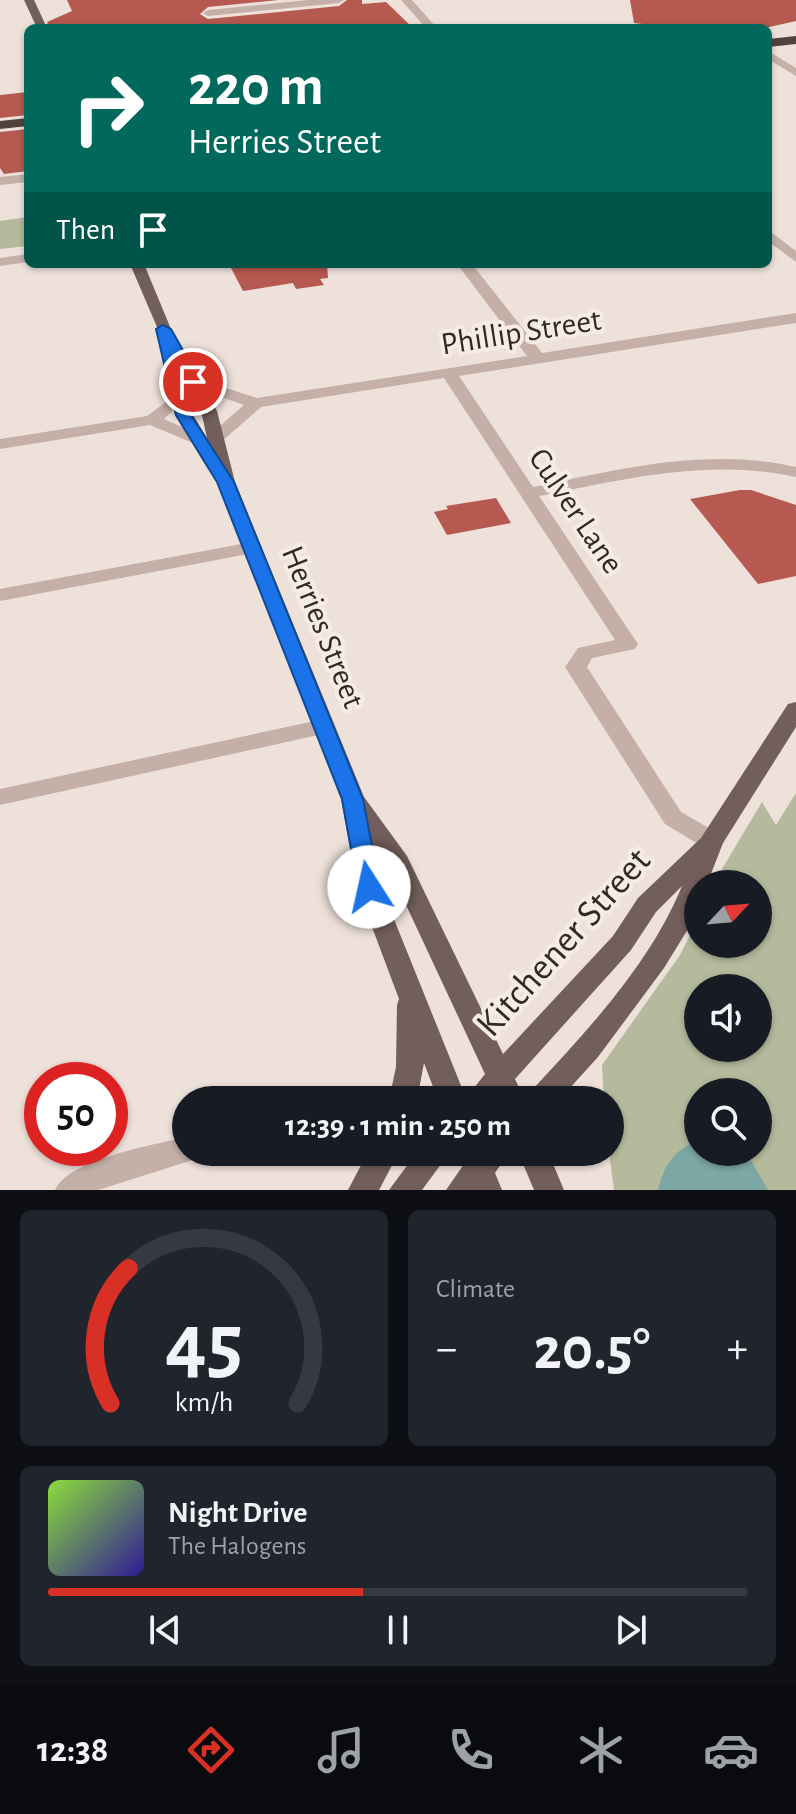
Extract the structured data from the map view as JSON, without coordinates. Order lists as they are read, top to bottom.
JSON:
{
  "streets": {
    "main road": ["Herries Street", "Kitchener Street"],
    "street": ["Phillip Street", "Culver Lane"]
  },
  "crossings": [
    ["Phillip Street", "Culver Lane"],
    ["Phillip Street", "Herries Street"],
    ["Culver Lane", "Kitchener Street"]
  ],
  "north": "top right",
  "page": {
    "turn": ["220 m", "Herries Street"],
    "then": "Then",
    "limit": "50",
    "trip": "12:39 · 1 min · 250 m",
    "tile": "Climate",
    "heat": ["−", "20.5°", "+"],
    "song": ["Night Drive", "The Halogens"],
    "tabs": "12:38",
    "gauge": ["45", "km/h"]
  }
}
